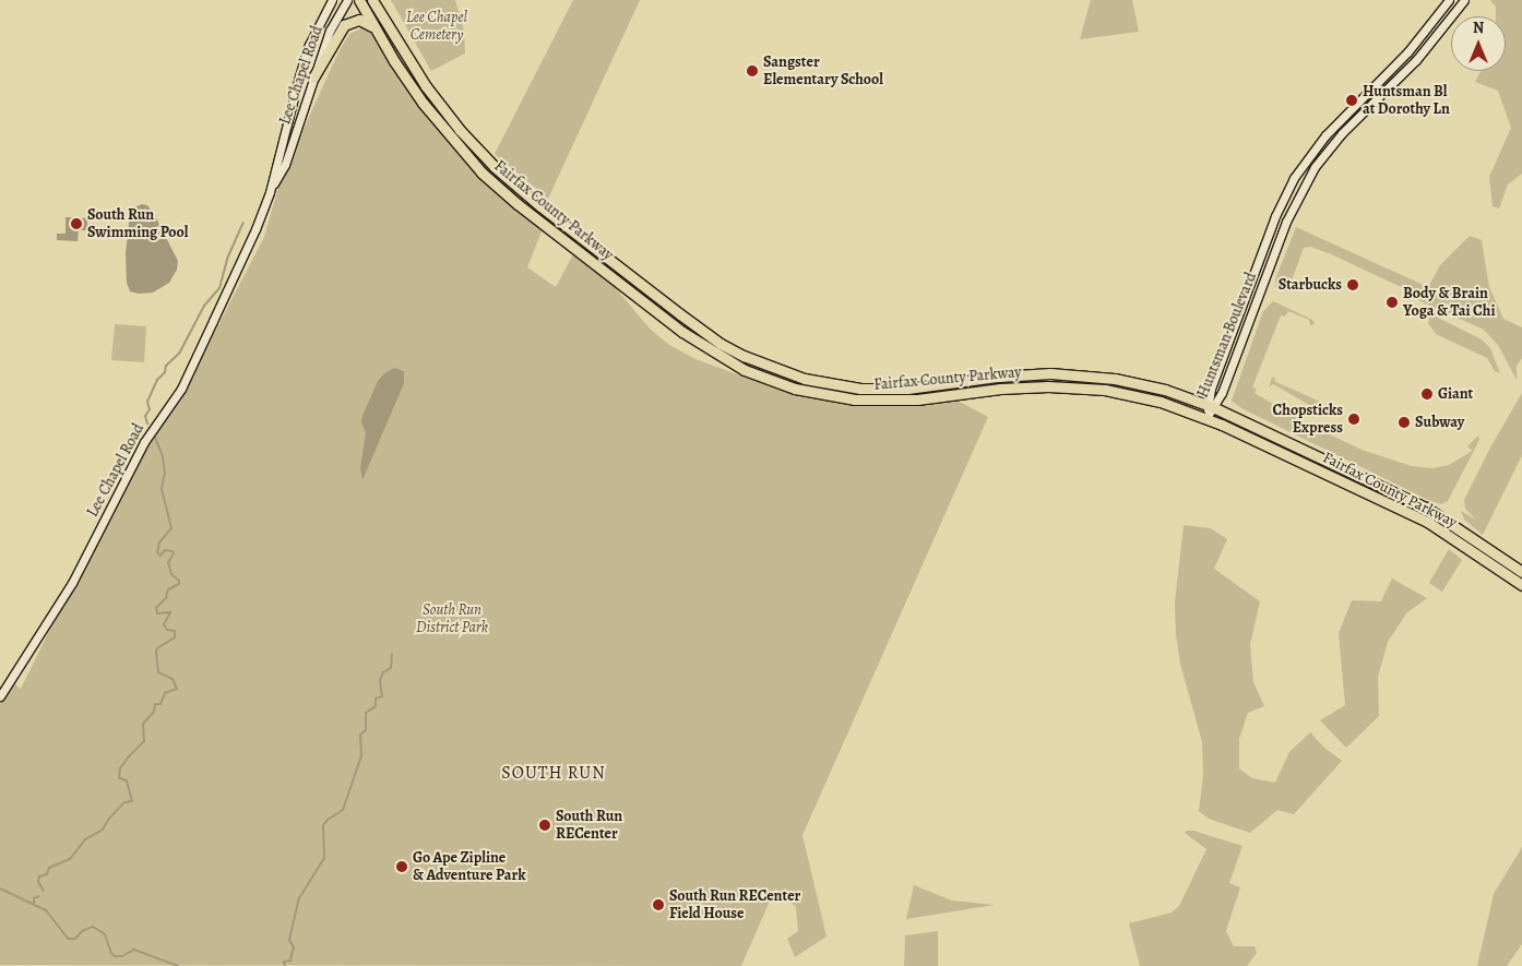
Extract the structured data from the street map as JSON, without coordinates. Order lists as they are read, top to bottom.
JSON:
{
  "streets": {
    "highway": ["Fairfax County Parkway"],
    "main road": ["Lee Chapel Road", "Huntsman Boulevard"]
  },
  "crossings": [
    ["Fairfax County Parkway", "Huntsman Boulevard"]
  ],
  "districts": ["SOUTH RUN"],
  "parks": ["Lee Chapel Cemetery", "South Run District Park"],
  "places": [
    "Sangster Elementary School",
    "Huntsman Bl at Dorothy Ln",
    "South Run Swimming Pool",
    "Starbucks",
    "Body & Brain Yoga & Tai Chi",
    "Giant",
    "Chopsticks Express",
    "Subway",
    "South Run RECenter",
    "Go Ape Zipline & Adventure Park",
    "South Run RECenter Field House"
  ],
  "north": "top"
}
